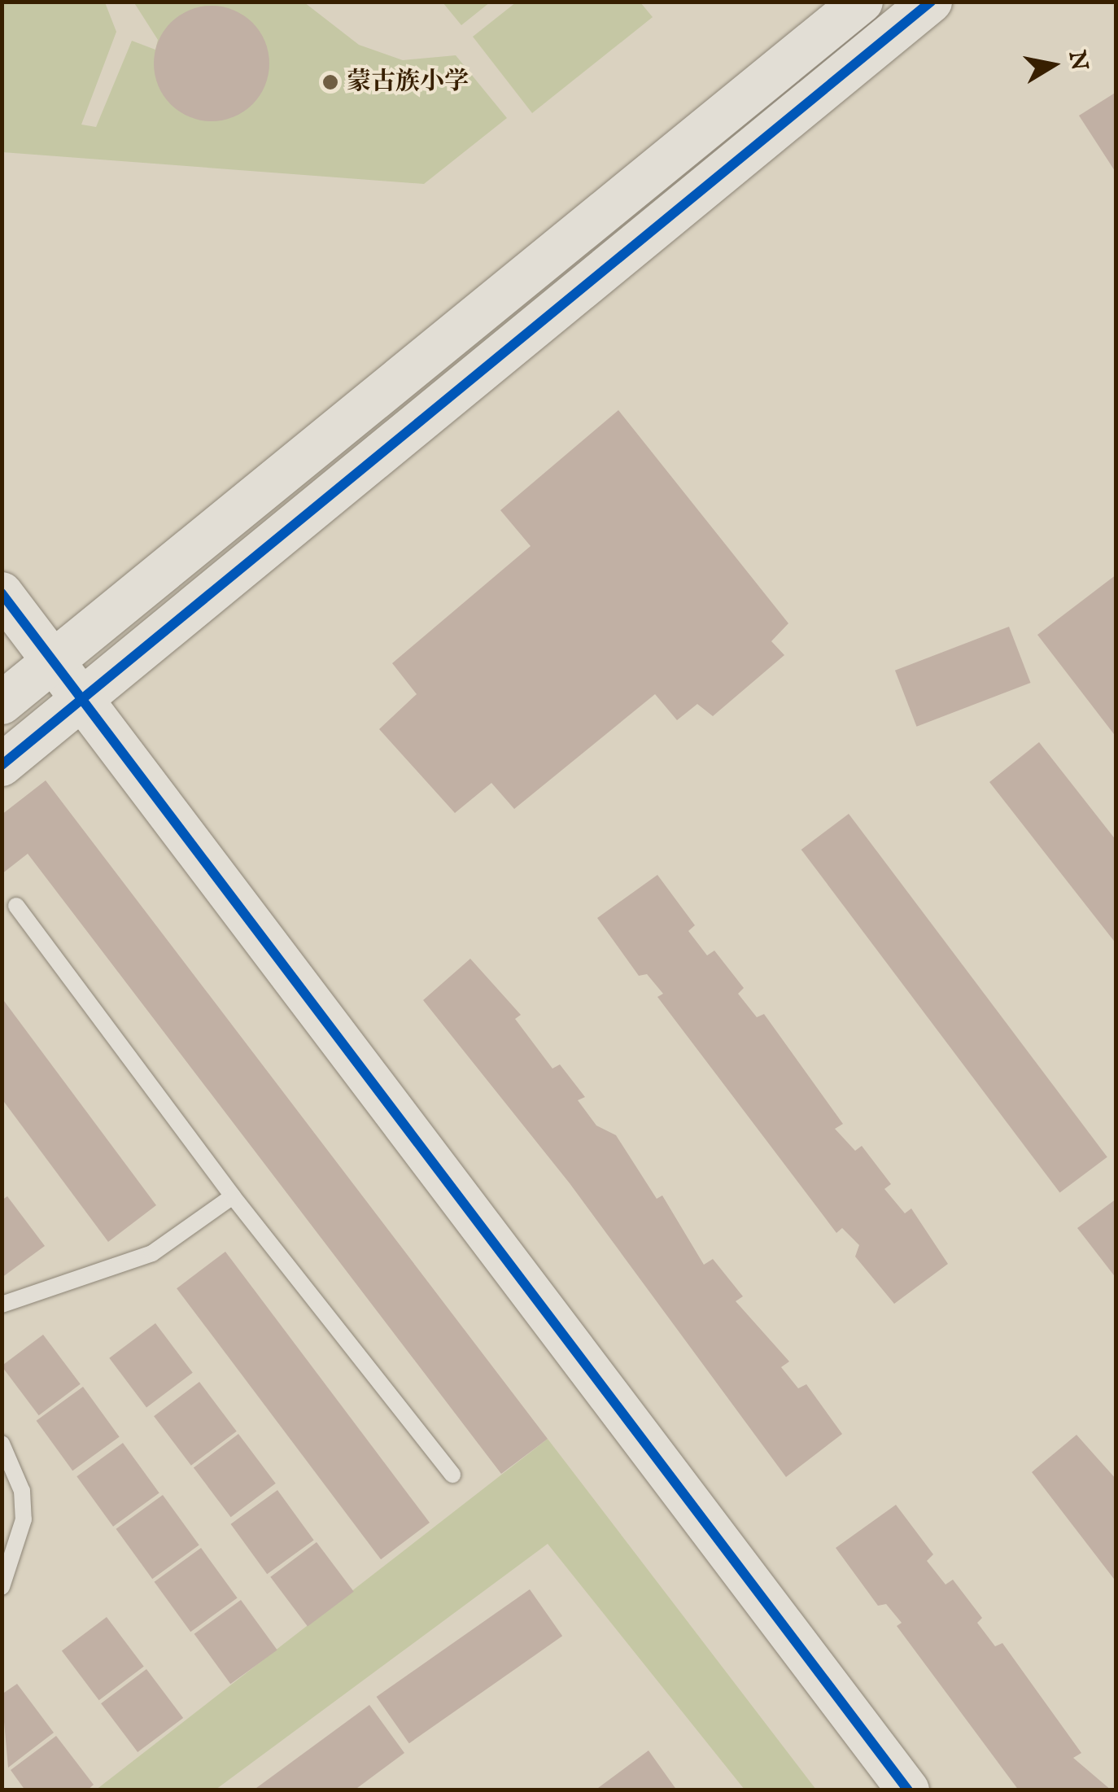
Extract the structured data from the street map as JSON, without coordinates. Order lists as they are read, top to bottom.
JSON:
{
  "places": ["蒙古族小学"],
  "north": "right"
}
